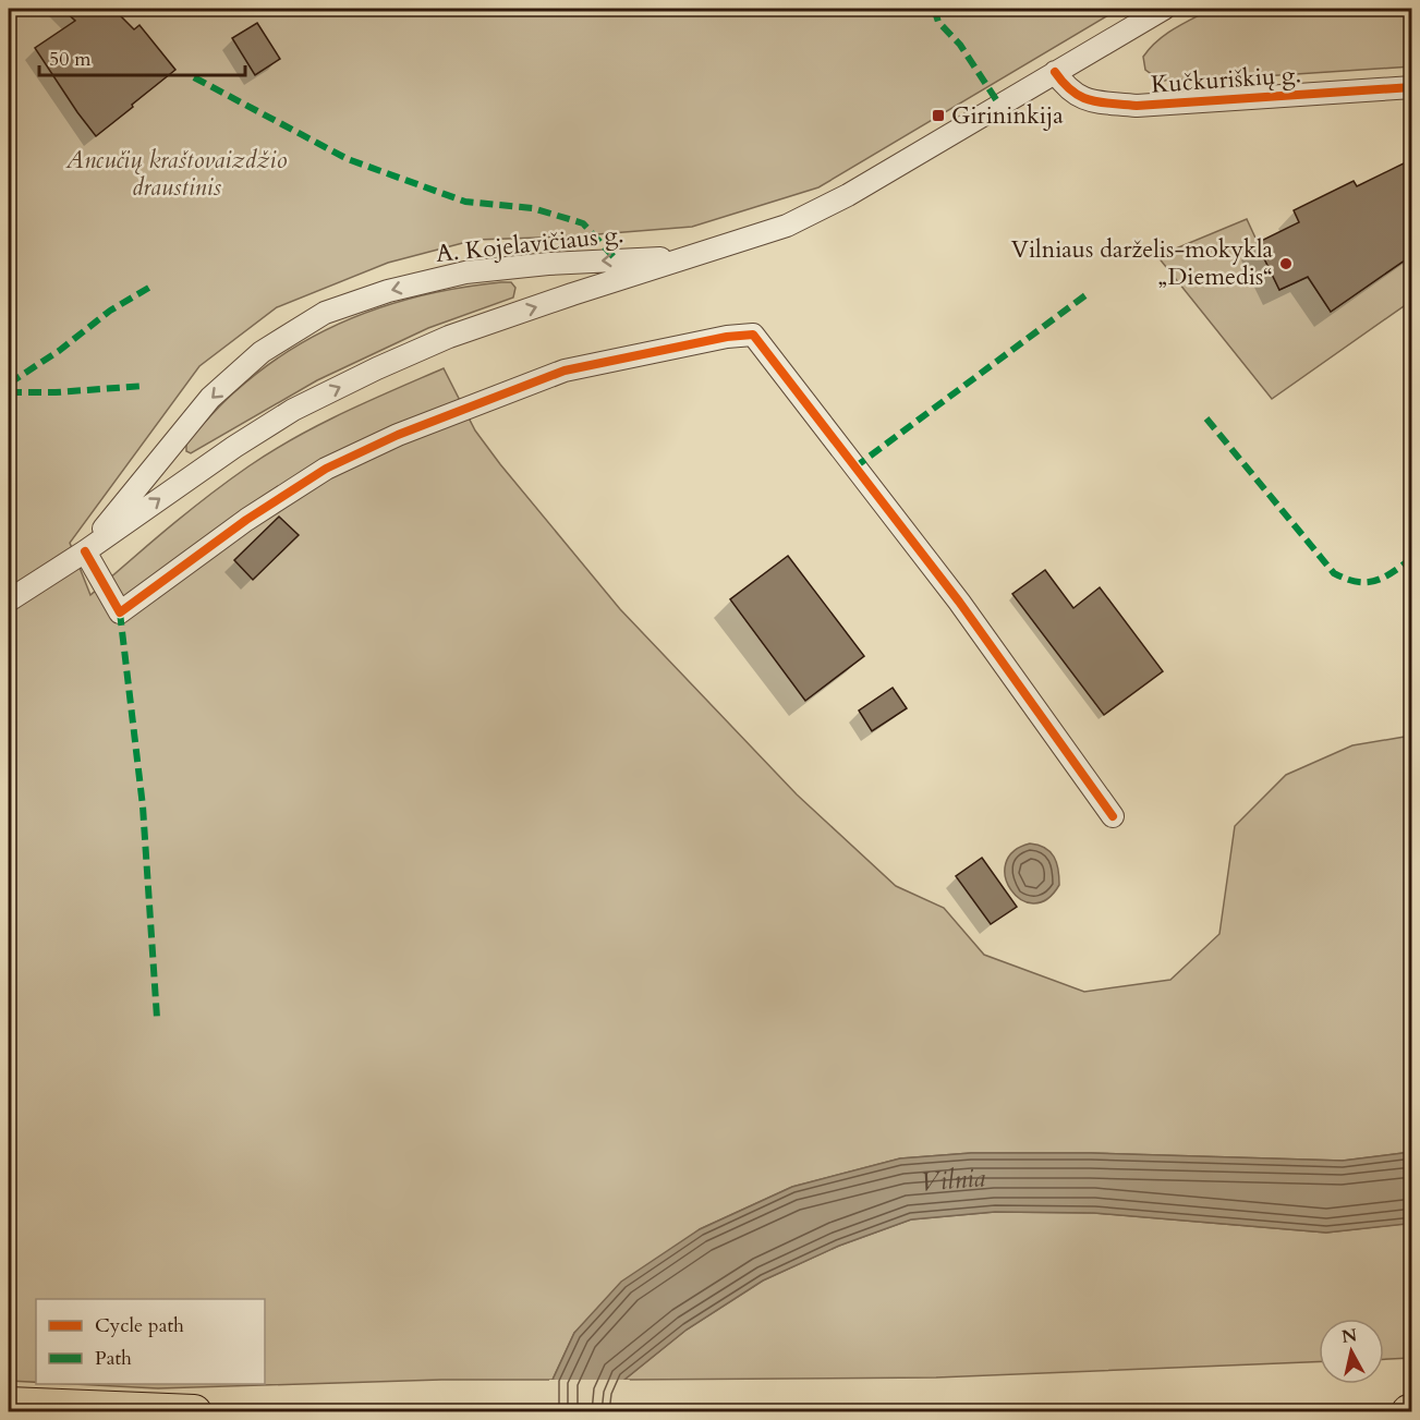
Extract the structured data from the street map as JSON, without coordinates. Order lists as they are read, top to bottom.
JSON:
{
  "streets": {
    "street": ["Kučkuriškių g.", "A. Kojelavičiaus g."]
  },
  "crossings": [
    ["Kučkuriškių g.", "A. Kojelavičiaus g."]
  ],
  "water": ["Vilnia"],
  "parks": ["Ancučių kraštovaizdžio draustinis"],
  "places": {
    "transit": ["Girininkija"],
    "other": ["Vilniaus darželis-mokykla „Diemedis“"]
  },
  "legend": ["Cycle path", "Path"],
  "scale_bar": "50 m",
  "north": "top"
}
